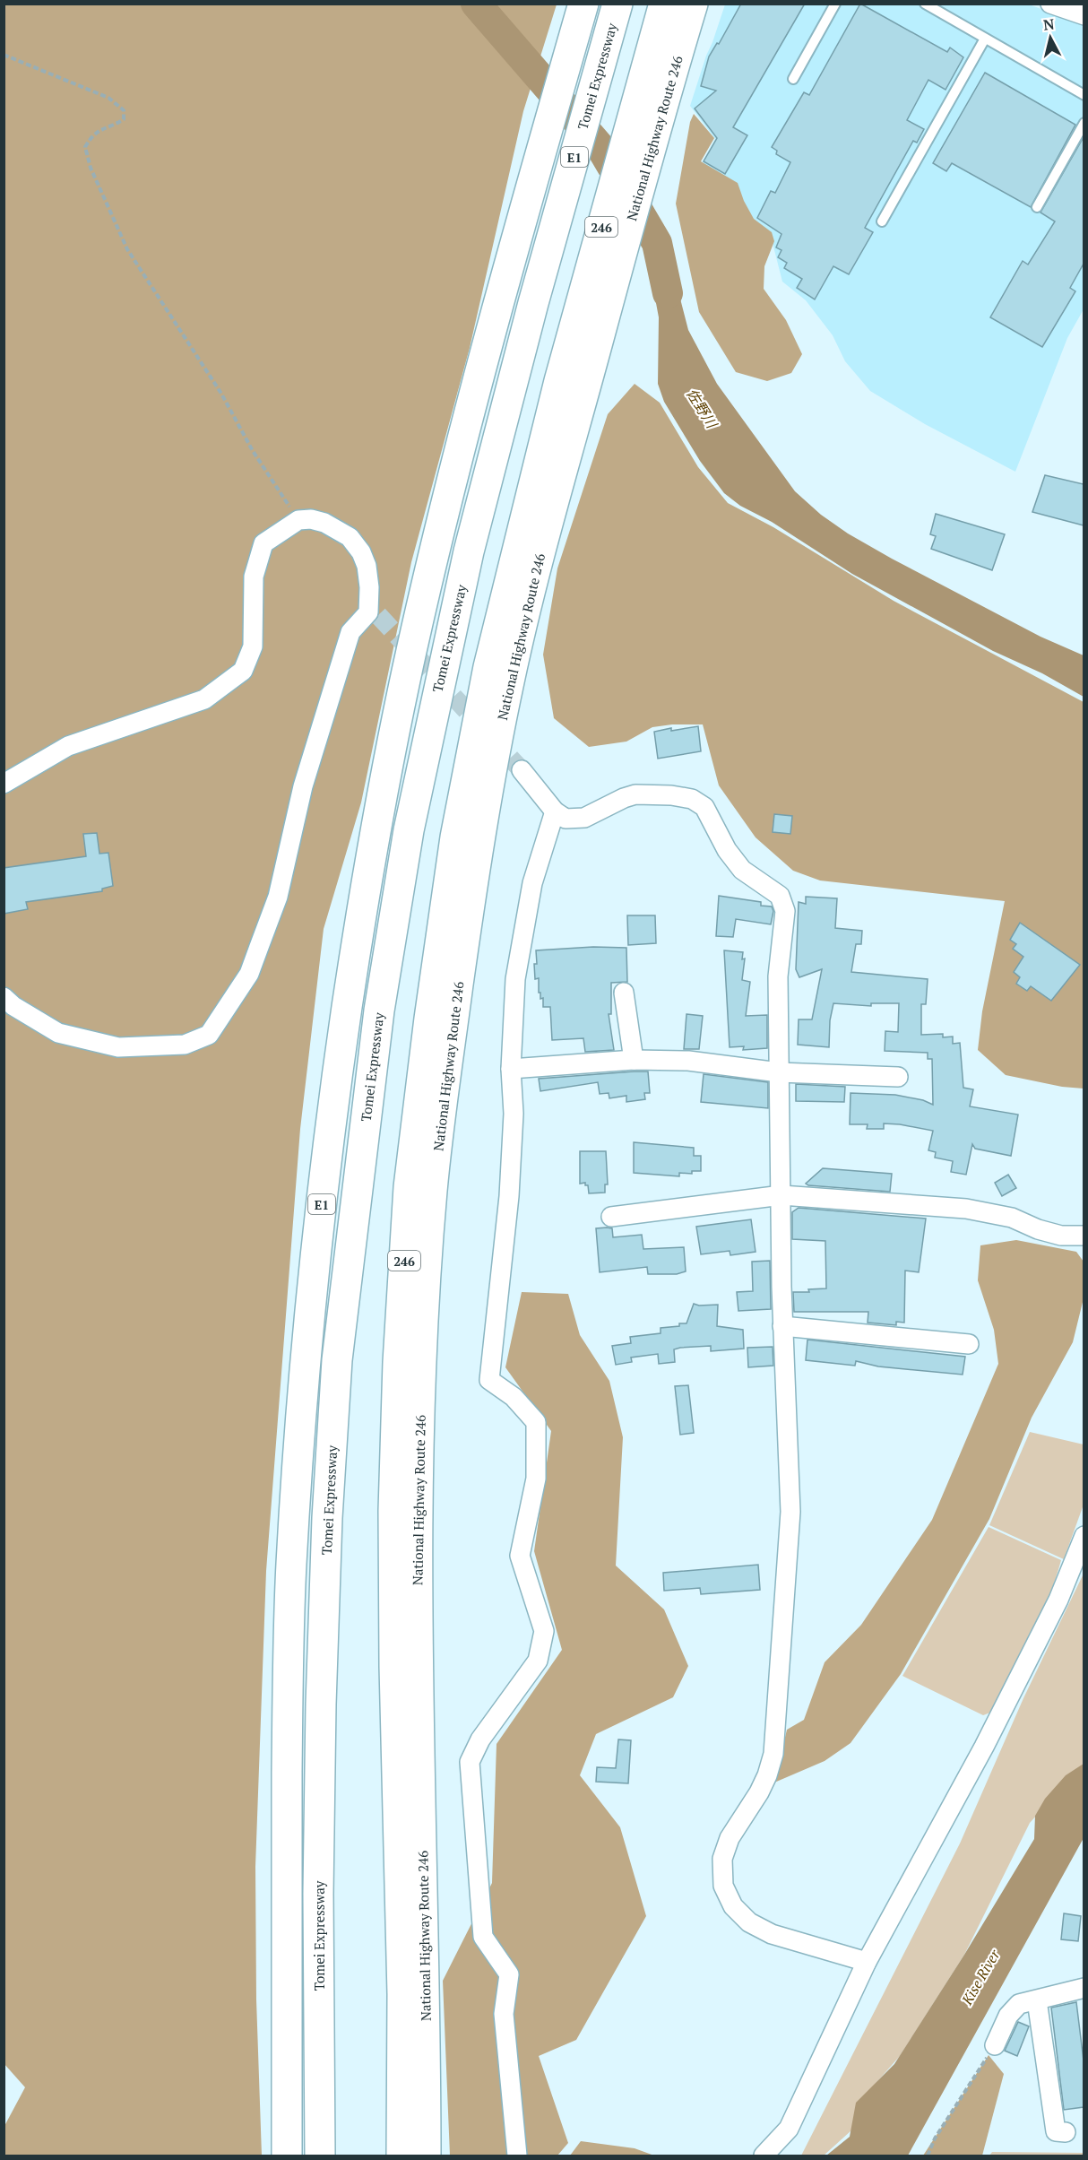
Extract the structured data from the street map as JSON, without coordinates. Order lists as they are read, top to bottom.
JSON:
{
  "streets": {
    "highway": [
      "Tomei Expressway",
      "National Highway Route 246",
      "E1",
      "246"
    ]
  },
  "water": ["佐野川", "Kise River"],
  "north": "top"
}
